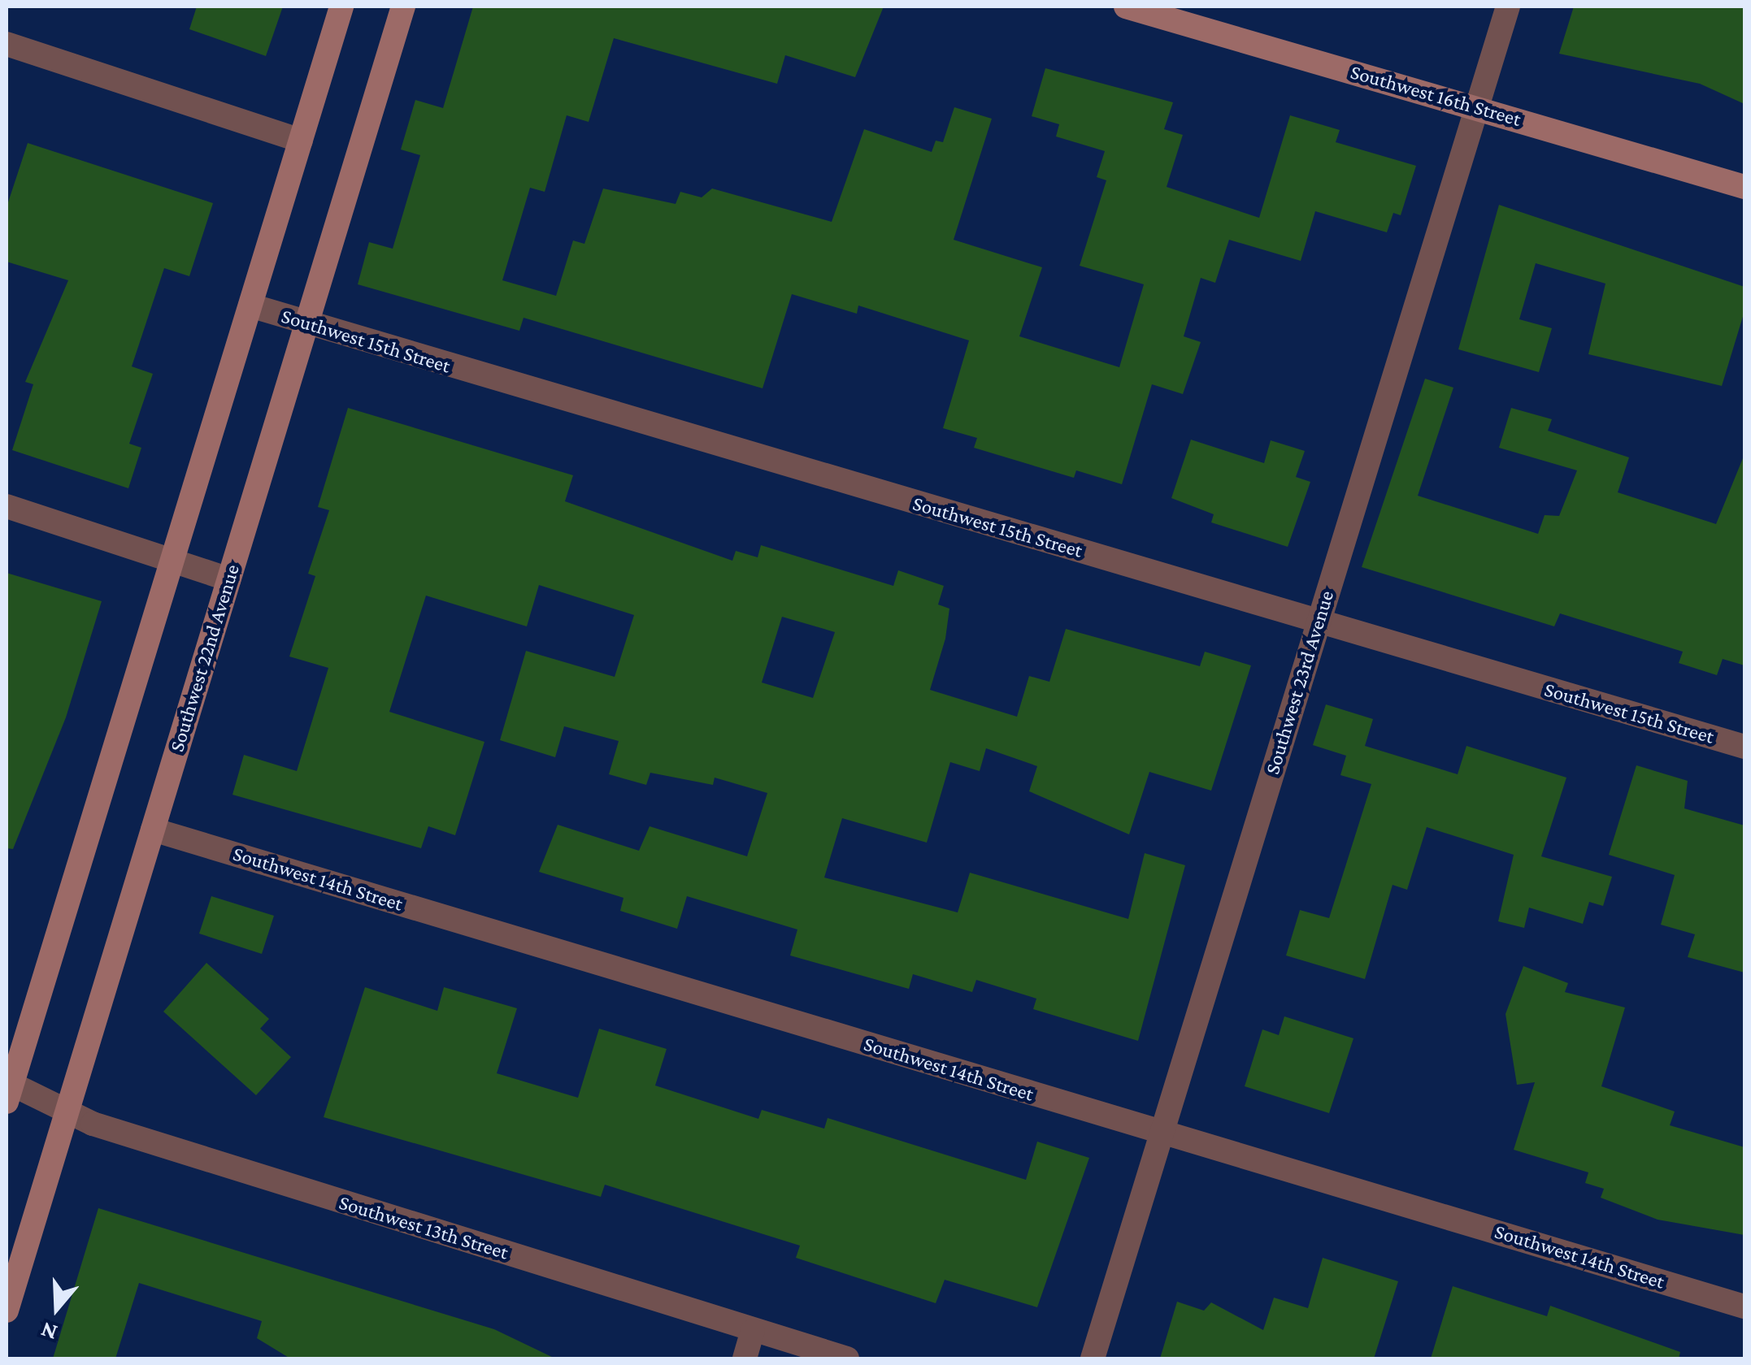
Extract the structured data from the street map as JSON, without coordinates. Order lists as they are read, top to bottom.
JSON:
{
  "streets": {
    "main road": ["Southwest 16th Street", "Southwest 22nd Avenue"],
    "street": [
      "Southwest 15th Street",
      "Southwest 23rd Avenue",
      "Southwest 14th Street",
      "Southwest 13th Street"
    ]
  },
  "crossings": [
    ["Southwest 16th Street", "Southwest 23rd Avenue"],
    ["Southwest 15th Street", "Southwest 22nd Avenue"],
    ["Southwest 15th Street", "Southwest 23rd Avenue"],
    ["Southwest 22nd Avenue", "Southwest 14th Street"],
    ["Southwest 22nd Avenue", "Southwest 13th Street"],
    ["Southwest 23rd Avenue", "Southwest 14th Street"]
  ],
  "north": "bottom"
}
